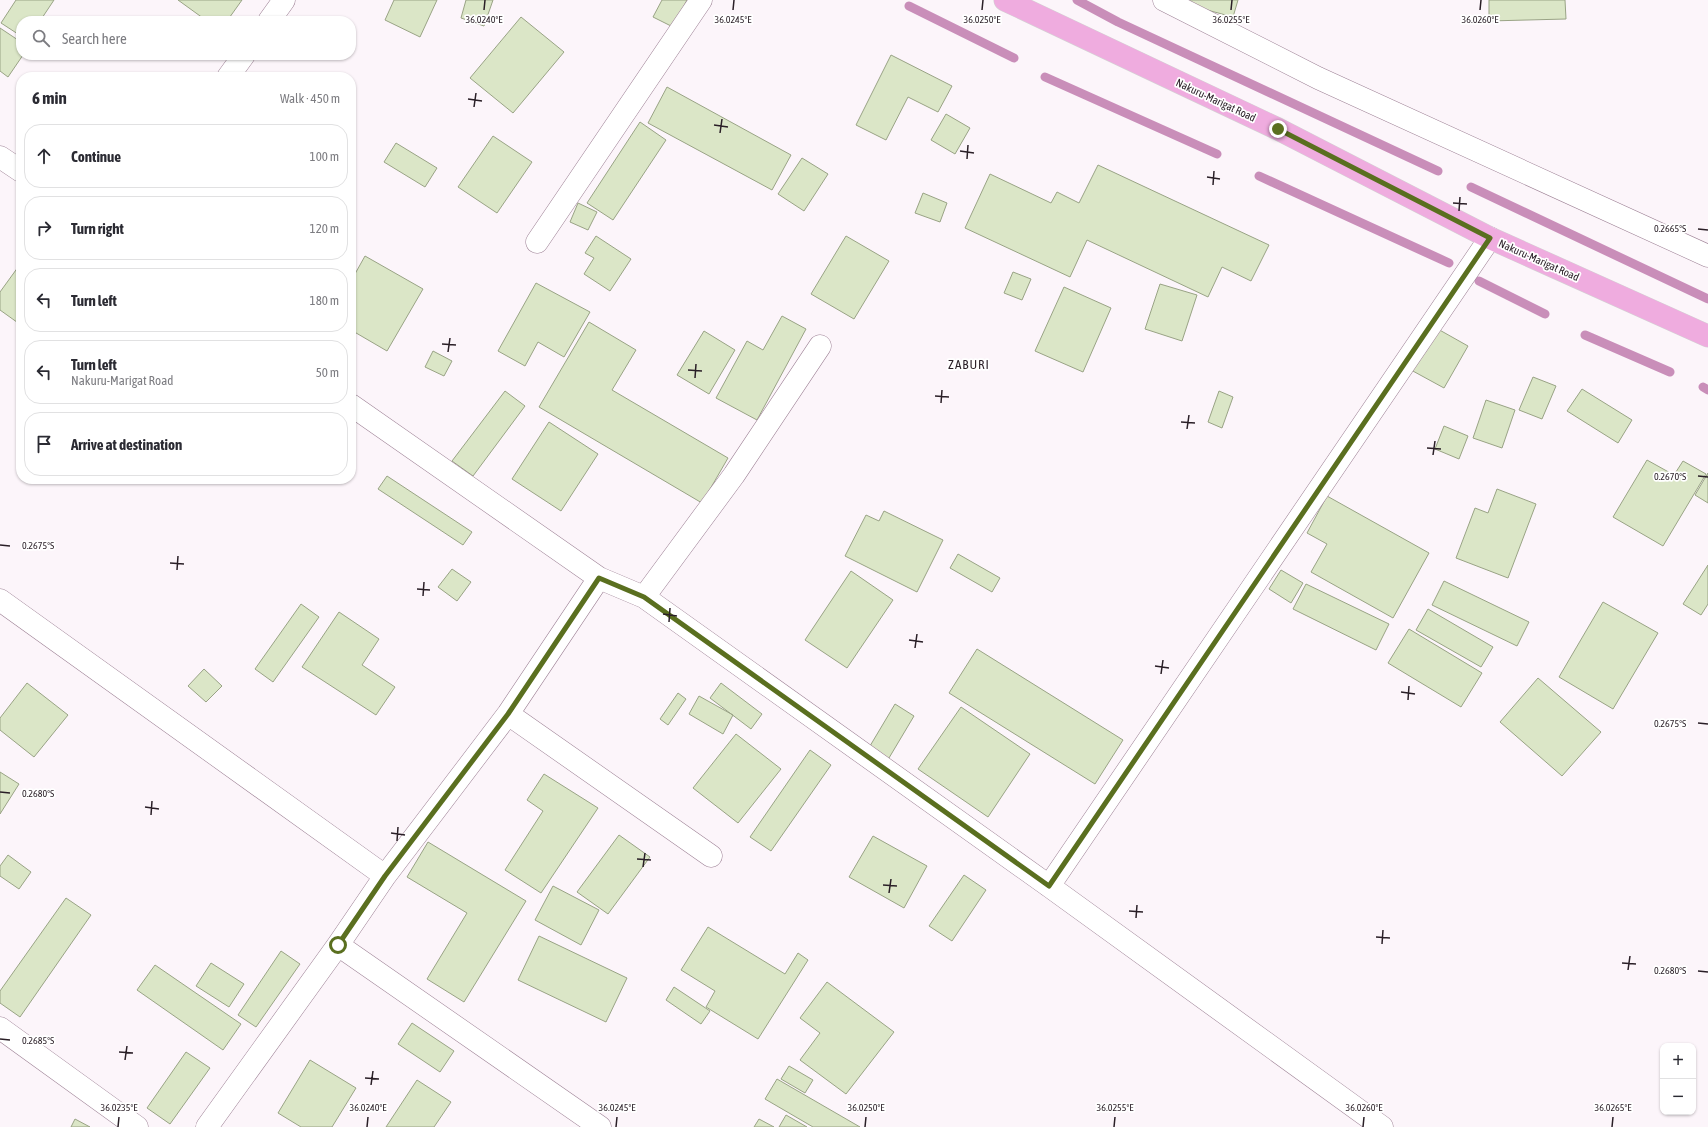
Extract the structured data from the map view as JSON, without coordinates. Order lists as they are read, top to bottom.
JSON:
{
  "streets": {
    "main road": ["Nakuru-Marigat Road"]
  },
  "districts": ["ZABURI"],
  "page": {
    "search": "Search here",
    "heading": ["6 min", "Walk · 450 m"],
    "list": [
      ["Continue", "100 m"],
      ["Turn right", "120 m"],
      ["Turn left", "180 m"],
      ["Turn left", "Nakuru-Marigat Road", "50 m"],
      "Arrive at destination"
    ],
    "map_buttons": ["+", "−"]
  },
  "coordinates": [
    "36.0240°E",
    "36.0245°E",
    "36.0250°E",
    "36.0255°E",
    "36.0260°E",
    "0.2665°S",
    "0.2670°S",
    "0.2675°S",
    "0.2680°S",
    "0.2685°S",
    "36.0235°E",
    "36.0265°E"
  ]
}
